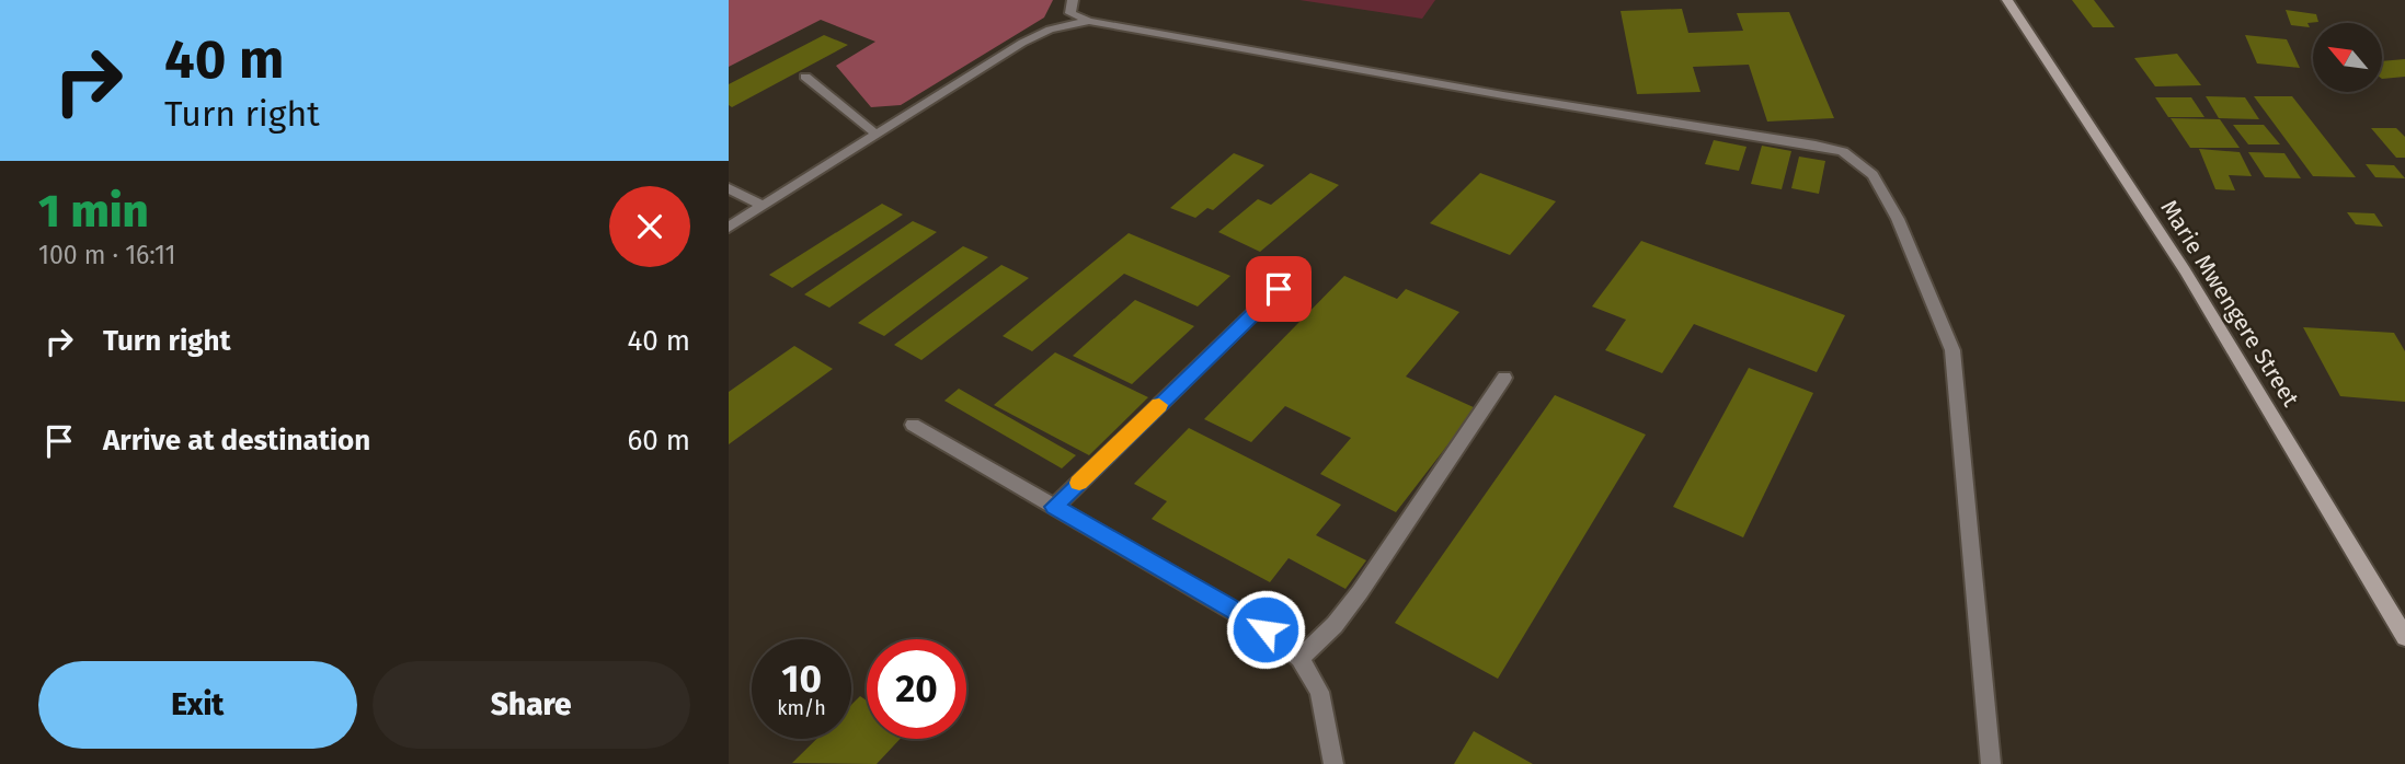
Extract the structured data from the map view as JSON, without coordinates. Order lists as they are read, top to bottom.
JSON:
{
  "streets": {
    "main road": ["Marie Mwengere Street"]
  },
  "north": "top left",
  "page": {
    "turn": ["40 m", "Turn right"],
    "heading": ["1 min", "100 m · 16:11"],
    "list": [
      {
        "name": "Turn right",
        "value": "40 m"
      },
      {
        "name": "Arrive at destination",
        "value": "60 m"
      }
    ],
    "speed": "10 km/h",
    "limit": "20",
    "buttons": ["Exit", "Share"]
  }
}
